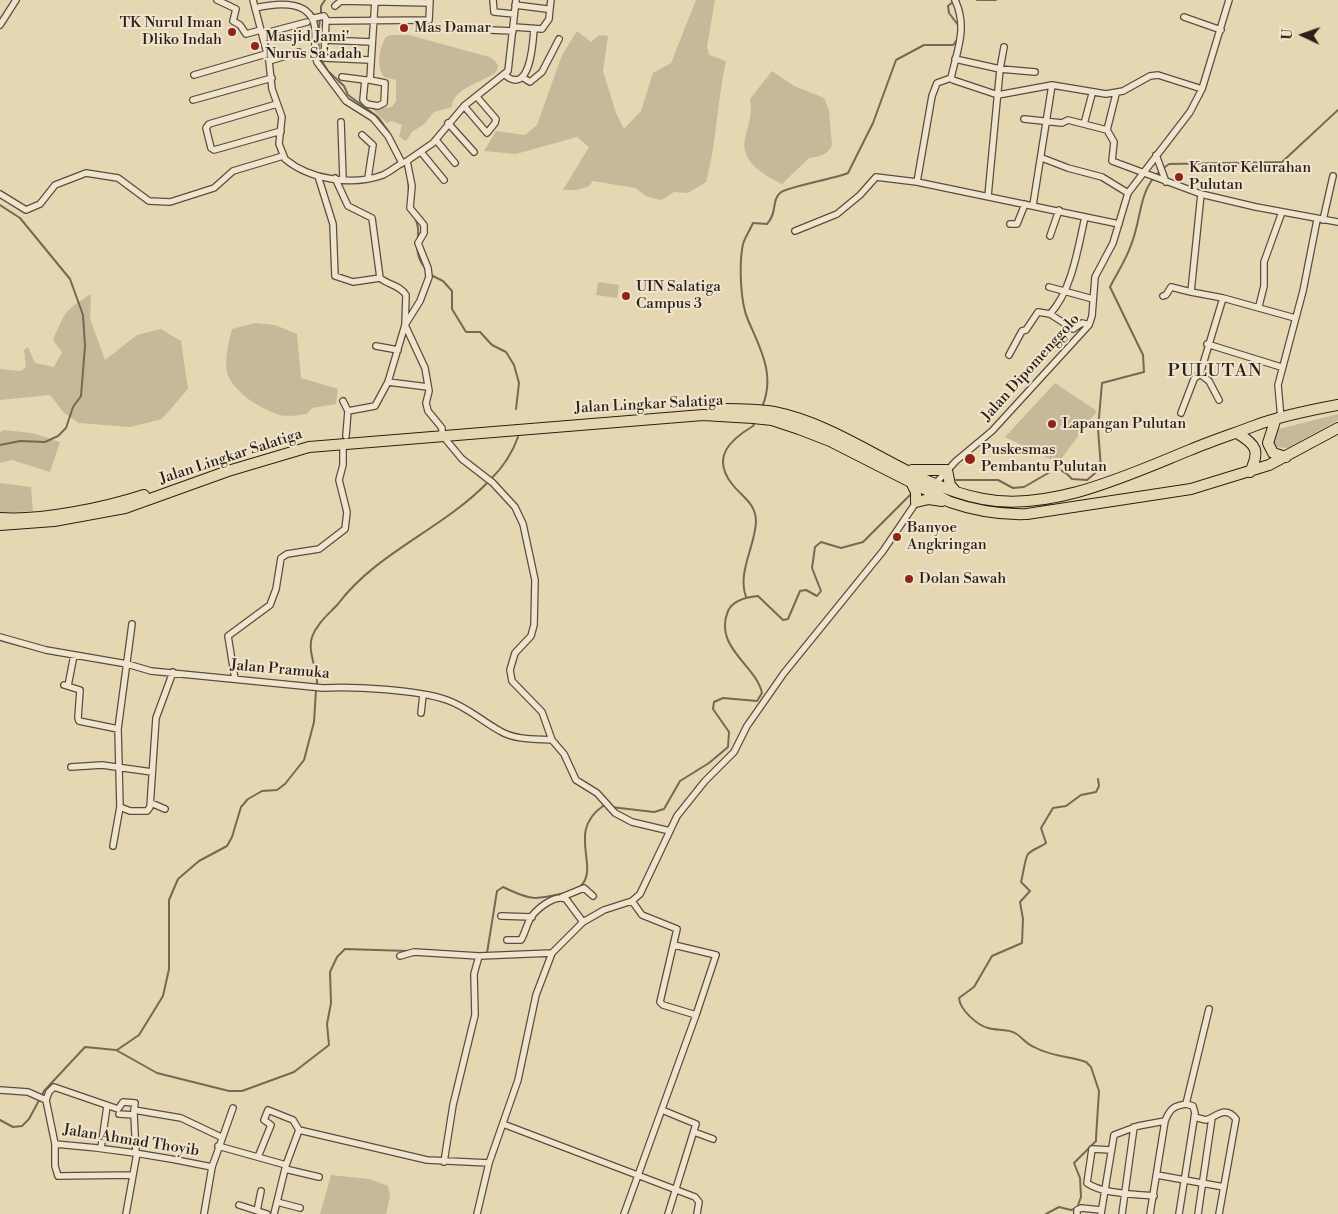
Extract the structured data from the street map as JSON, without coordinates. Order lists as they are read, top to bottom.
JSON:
{
  "streets": {
    "highway": ["Jalan Lingkar Salatiga"],
    "street": ["Jalan Dipomenggolo", "Jalan Pramuka", "Jalan Ahmad Thoyib"]
  },
  "crossings": [
    ["Jalan Dipomenggolo", "Jalan Lingkar Salatiga"]
  ],
  "districts": ["PULUTAN"],
  "places": [
    "Mas Damar",
    "TK Nurul Iman Dliko Indah",
    "Masjid Jami' Nurus Sa'adah",
    "Kantor Kelurahan Pulutan",
    "UIN Salatiga Campus 3",
    "Lapangan Pulutan",
    "Puskesmas Pembantu Pulutan",
    "Banyoe Angkringan",
    "Dolan Sawah"
  ],
  "north": "left"
}
